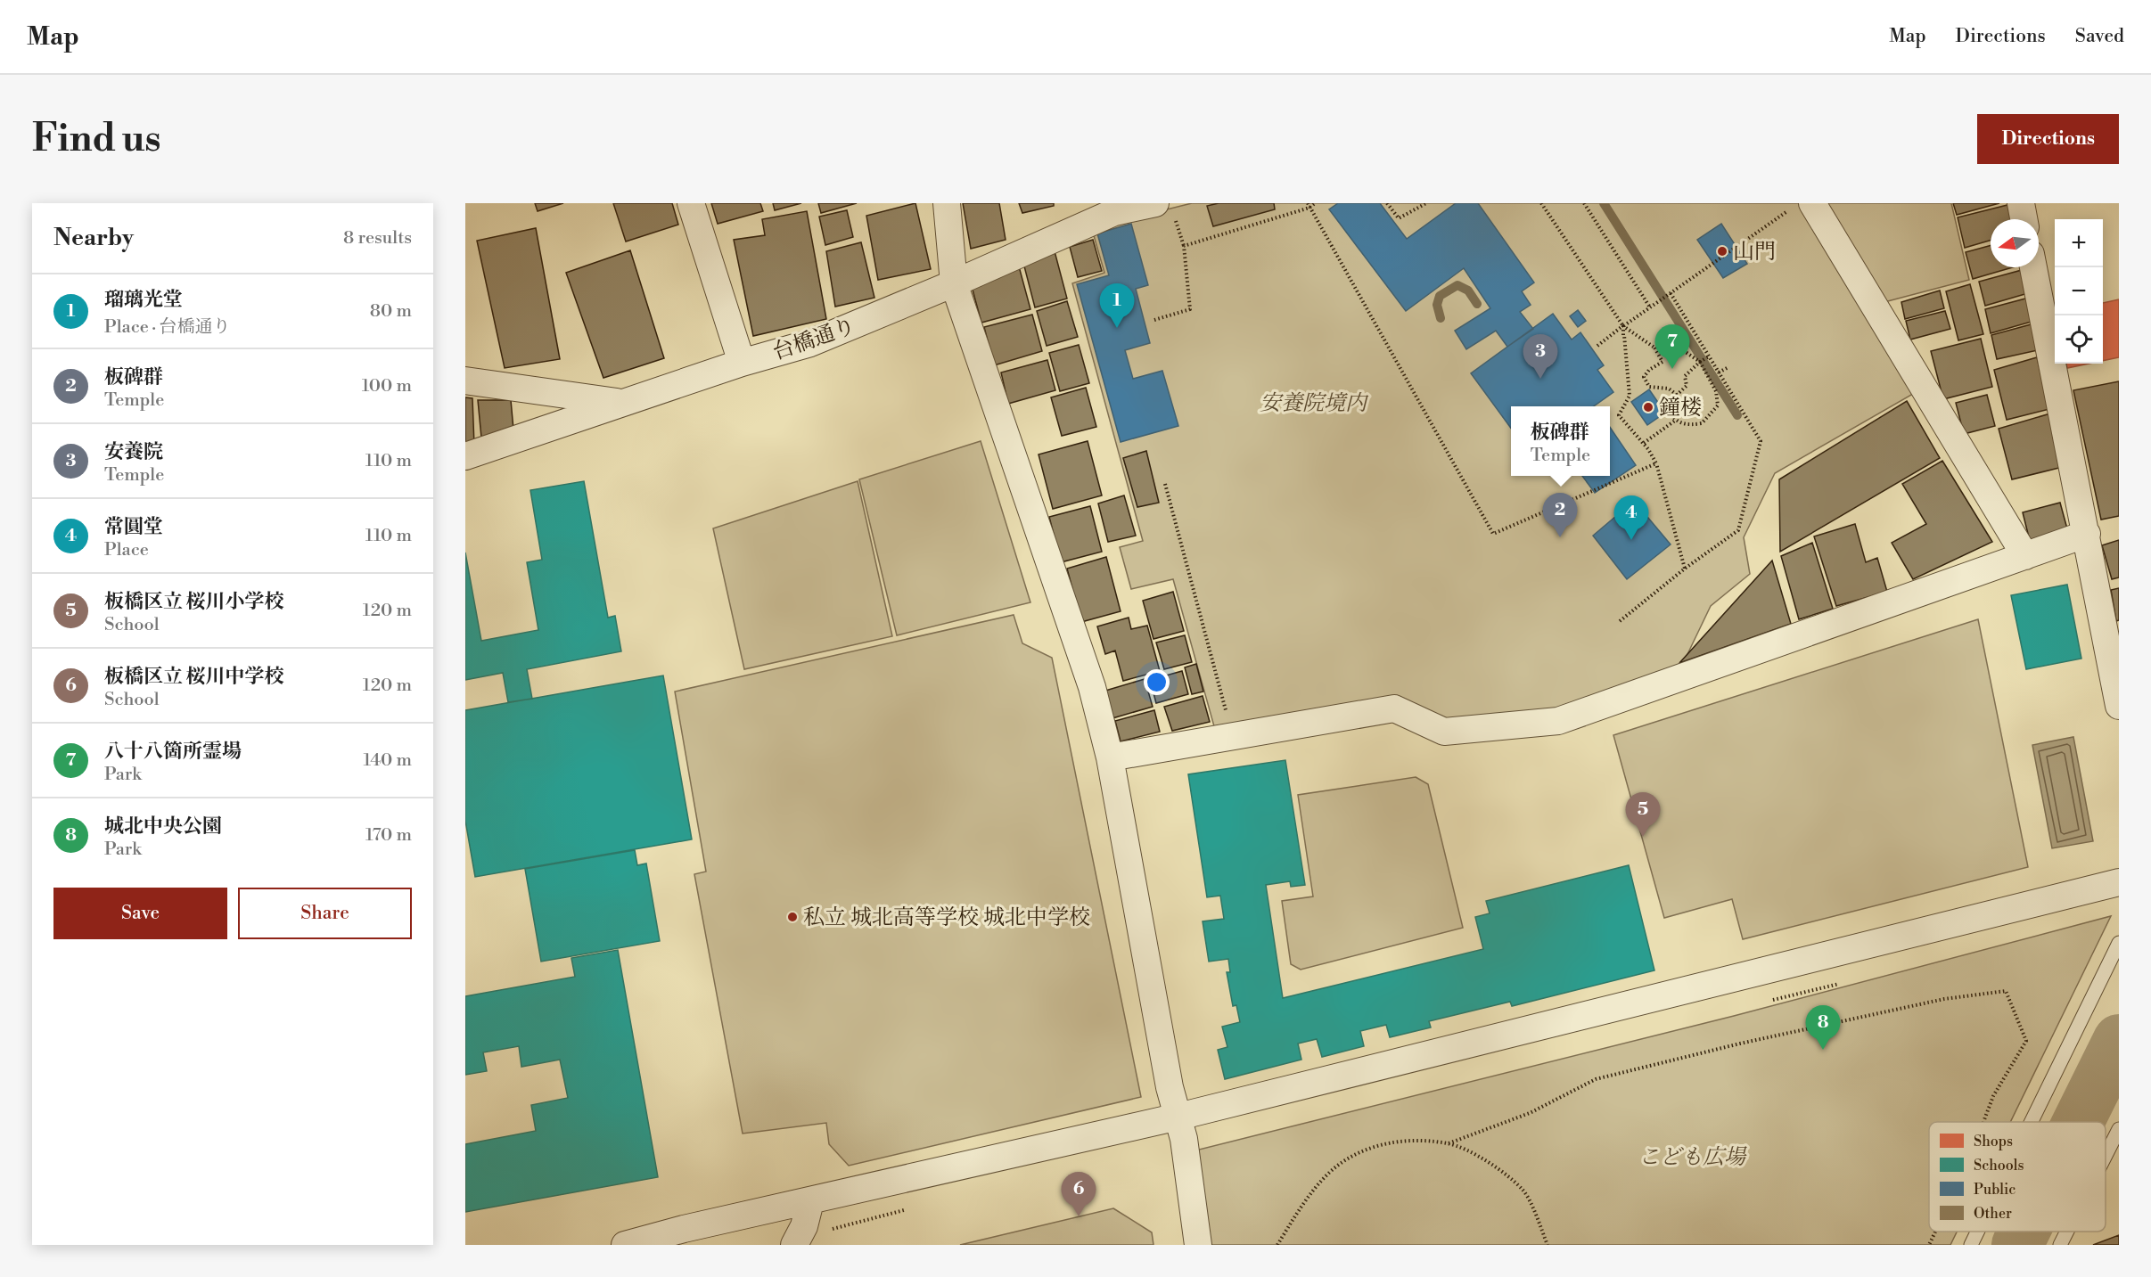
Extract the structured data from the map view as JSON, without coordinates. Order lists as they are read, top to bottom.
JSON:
{
  "streets": {
    "street": ["台橋通り"]
  },
  "parks": ["安養院境内", "こども広場"],
  "places": ["山門", "鐘楼", "私立 城北高等学校 城北中学校"],
  "legend": [
    "Shops",
    "Schools",
    "Public",
    "Other"
  ],
  "north": "left",
  "page": {
    "header": "Map",
    "nav": ["Map", "Directions", "Saved"],
    "buttons": [
      "Directions",
      ["Save", "Share"]
    ],
    "title": "Find us",
    "heading": ["Nearby", "8 results"],
    "map_buttons": ["+", "−"],
    "list": [
      {
        "mark": "1",
        "name": "瑠璃光堂",
        "note": "Place · 台橋通り",
        "value": "80 m"
      },
      {
        "mark": "2",
        "name": "板碑群",
        "note": "Temple",
        "value": "100 m"
      },
      {
        "mark": "3",
        "name": "安養院",
        "note": "Temple",
        "value": "110 m"
      },
      {
        "mark": "4",
        "name": "常圓堂",
        "note": "Place",
        "value": "110 m"
      },
      {
        "mark": "5",
        "name": "板橋区立 桜川小学校",
        "note": "School",
        "value": "120 m"
      },
      {
        "mark": "6",
        "name": "板橋区立 桜川中学校",
        "note": "School",
        "value": "120 m"
      },
      {
        "mark": "7",
        "name": "八十八箇所霊場",
        "note": "Park",
        "value": "140 m"
      },
      {
        "mark": "8",
        "name": "城北中央公園",
        "note": "Park",
        "value": "170 m"
      }
    ],
    "pins": [
      "1",
      "7",
      "3",
      "2",
      "4",
      "5",
      "8",
      "6"
    ],
    "popup": ["板碑群", "Temple"]
  }
}
